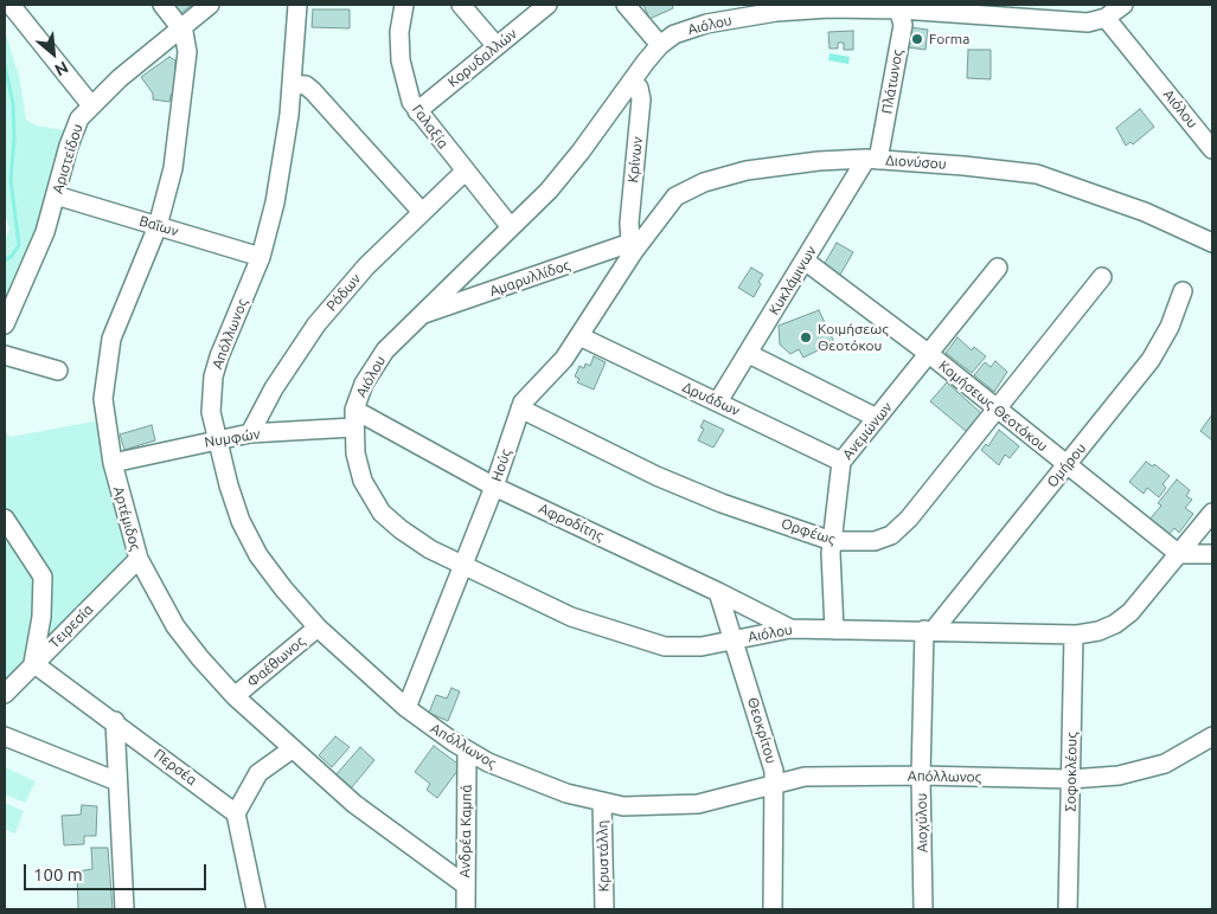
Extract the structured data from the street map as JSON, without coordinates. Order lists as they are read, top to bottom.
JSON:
{
  "streets": {
    "street": [
      "Αιόλου",
      "Κορυδαλλών",
      "Πλάτωνος",
      "Γαλαξία",
      "Αριστείδου",
      "Κρίνων",
      "Διονύσου",
      "Βαΐων",
      "Αμαρυλλίδος",
      "Κυκλάμινων",
      "Ρόδων",
      "Απόλλωνος",
      "Δρυάδων",
      "Κομήσεως Θεοτόκου",
      "Ανεμώνων",
      "Νυμφών",
      "Ηούς",
      "Ομήρου",
      "Αρτέμιδος",
      "Αφροδίτης",
      "Ορφέως",
      "Tειρεσία",
      "Φαέθωνος",
      "Θεοκρίτου",
      "Περσέα",
      "Σοφοκλέους",
      "Αιοχύλου",
      "Ανδρέα Καμπά",
      "Κρυστάλλη"
    ]
  },
  "crossings": [
    ["Αιόλου", "Πλάτωνος"],
    ["Αιόλου", "Γαλαξία"],
    ["Αιόλου", "Κρίνων"],
    ["Αιόλου", "Αμαρυλλίδος"],
    ["Αιόλου", "Κομήσεως Θεοτόκου"],
    ["Αιόλου", "Ανεμώνων"],
    ["Αιόλου", "Νυμφών"],
    ["Αιόλου", "Ηούς"],
    ["Αιόλου", "Ομήρου"],
    ["Αιόλου", "Αφροδίτης"],
    ["Αιόλου", "Θεοκρίτου"],
    ["Αιόλου", "Σοφοκλέους"],
    ["Αιόλου", "Αιοχύλου"],
    ["Κορυδαλλών", "Γαλαξία"],
    ["Πλάτωνος", "Διονύσου"],
    ["Πλάτωνος", "Κυκλάμινων"],
    ["Γαλαξία", "Ρόδων"],
    ["Αριστείδου", "Βαΐων"],
    ["Αριστείδου", "Αρτέμιδος"],
    ["Κρίνων", "Διονύσου"],
    ["Κρίνων", "Αμαρυλλίδος"],
    ["Κρίνων", "Ηούς"],
    ["Διονύσου", "Αμαρυλλίδος"],
    ["Διονύσου", "Κυκλάμινων"],
    ["Διονύσου", "Ηούς"],
    ["Βαΐων", "Απόλλωνος"],
    ["Βαΐων", "Αρτέμιδος"],
    ["Αμαρυλλίδος", "Ηούς"],
    ["Κυκλάμινων", "Δρυάδων"],
    ["Κυκλάμινων", "Κομήσεως Θεοτόκου"],
    ["Ρόδων", "Νυμφών"],
    ["Απόλλωνος", "Νυμφών"],
    ["Απόλλωνος", "Ηούς"],
    ["Απόλλωνος", "Φαέθωνος"],
    ["Απόλλωνος", "Θεοκρίτου"],
    ["Απόλλωνος", "Σοφοκλέους"],
    ["Απόλλωνος", "Αιοχύλου"],
    ["Απόλλωνος", "Ανδρέα Καμπά"],
    ["Απόλλωνος", "Κρυστάλλη"],
    ["Δρυάδων", "Ανεμώνων"],
    ["Δρυάδων", "Ηούς"],
    ["Κομήσεως Θεοτόκου", "Ανεμώνων"],
    ["Κομήσεως Θεοτόκου", "Ομήρου"],
    ["Κομήσεως Θεοτόκου", "Ορφέως"],
    ["Ανεμώνων", "Ορφέως"],
    ["Νυμφών", "Αρτέμιδος"],
    ["Νυμφών", "Αφροδίτης"],
    ["Ηούς", "Αφροδίτης"],
    ["Ηούς", "Ορφέως"],
    ["Ομήρου", "Αιοχύλου"],
    ["Αρτέμιδος", "Tειρεσία"],
    ["Αρτέμιδος", "Φαέθωνος"],
    ["Αρτέμιδος", "Ανδρέα Καμπά"],
    ["Αφροδίτης", "Θεοκρίτου"],
    ["Tειρεσία", "Περσέα"]
  ],
  "places": ["Forma", "Κοιμήσεως Θεοτόκου"],
  "scale_bar": "100 m",
  "north": "bottom right"
}
